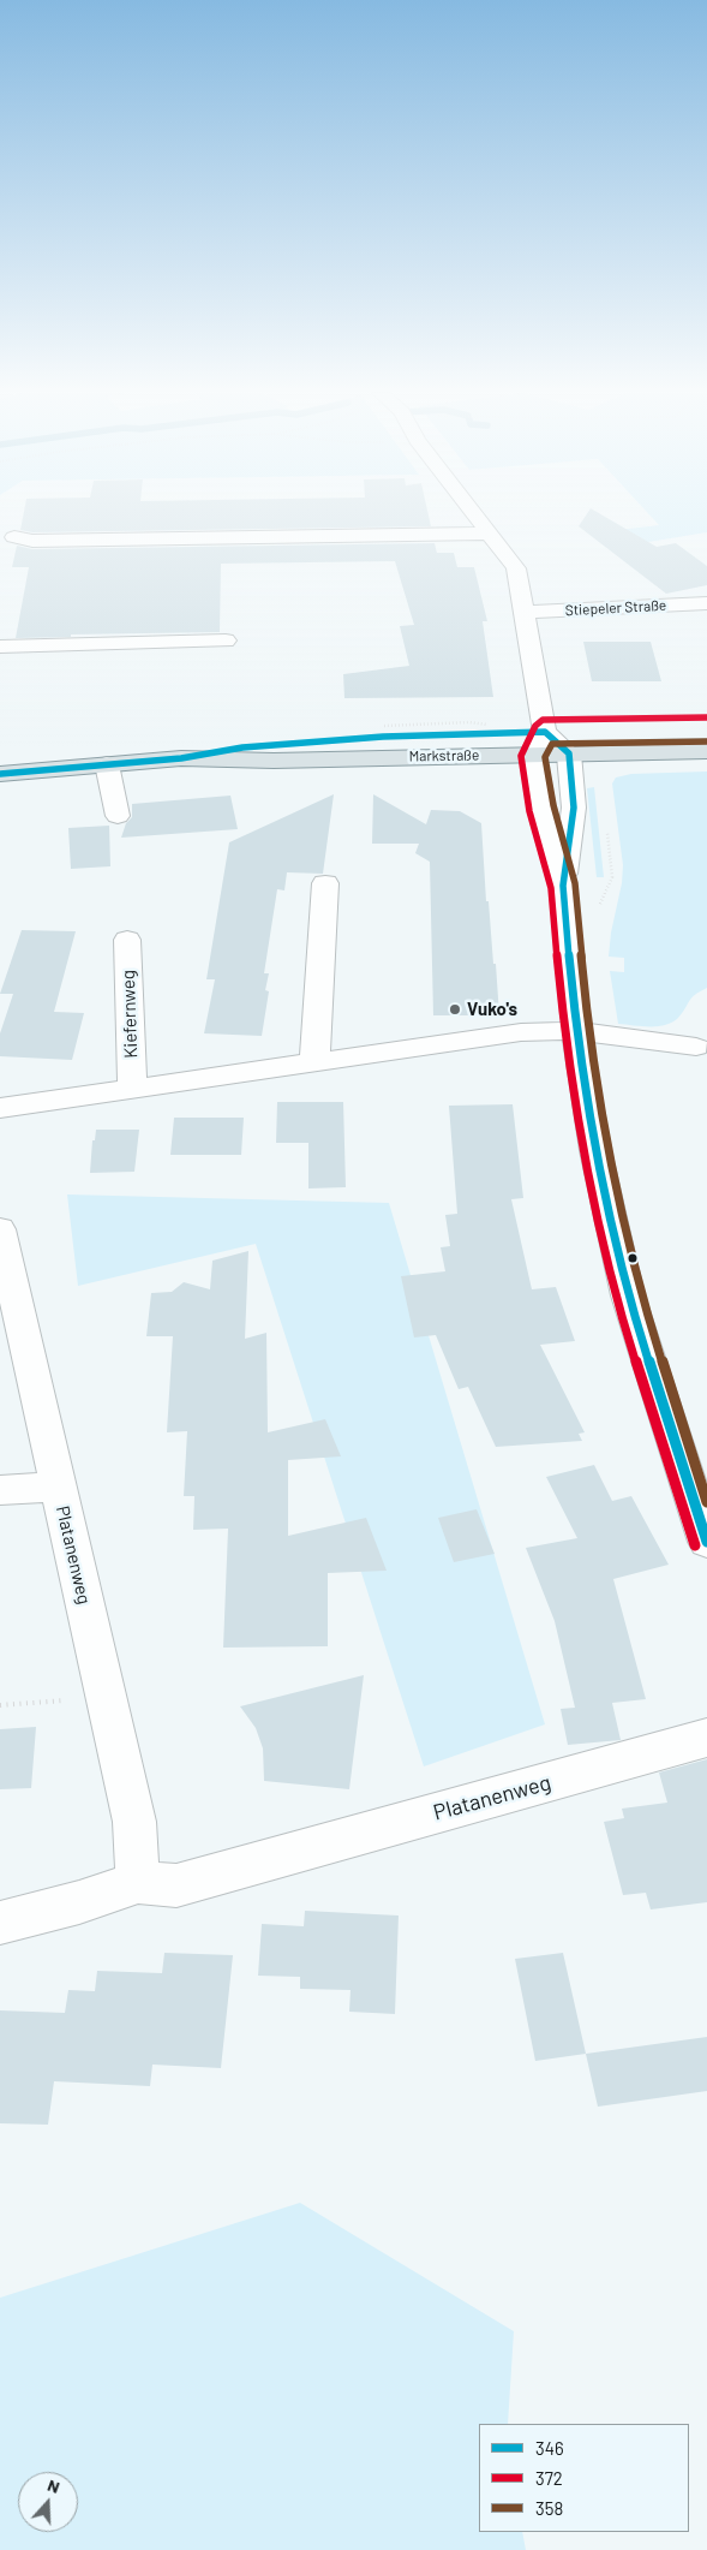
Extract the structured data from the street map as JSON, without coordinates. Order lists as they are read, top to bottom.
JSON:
{
  "streets": {
    "main road": ["Markstraße"],
    "street": ["Stiepeler Straße", "Kiefernweg", "Platanenweg"]
  },
  "places": ["Vuko's"],
  "lines": ["transit line 372", "transit line 346", "transit line 358"],
  "legend": ["346", "372", "358"],
  "north": "top"
}
